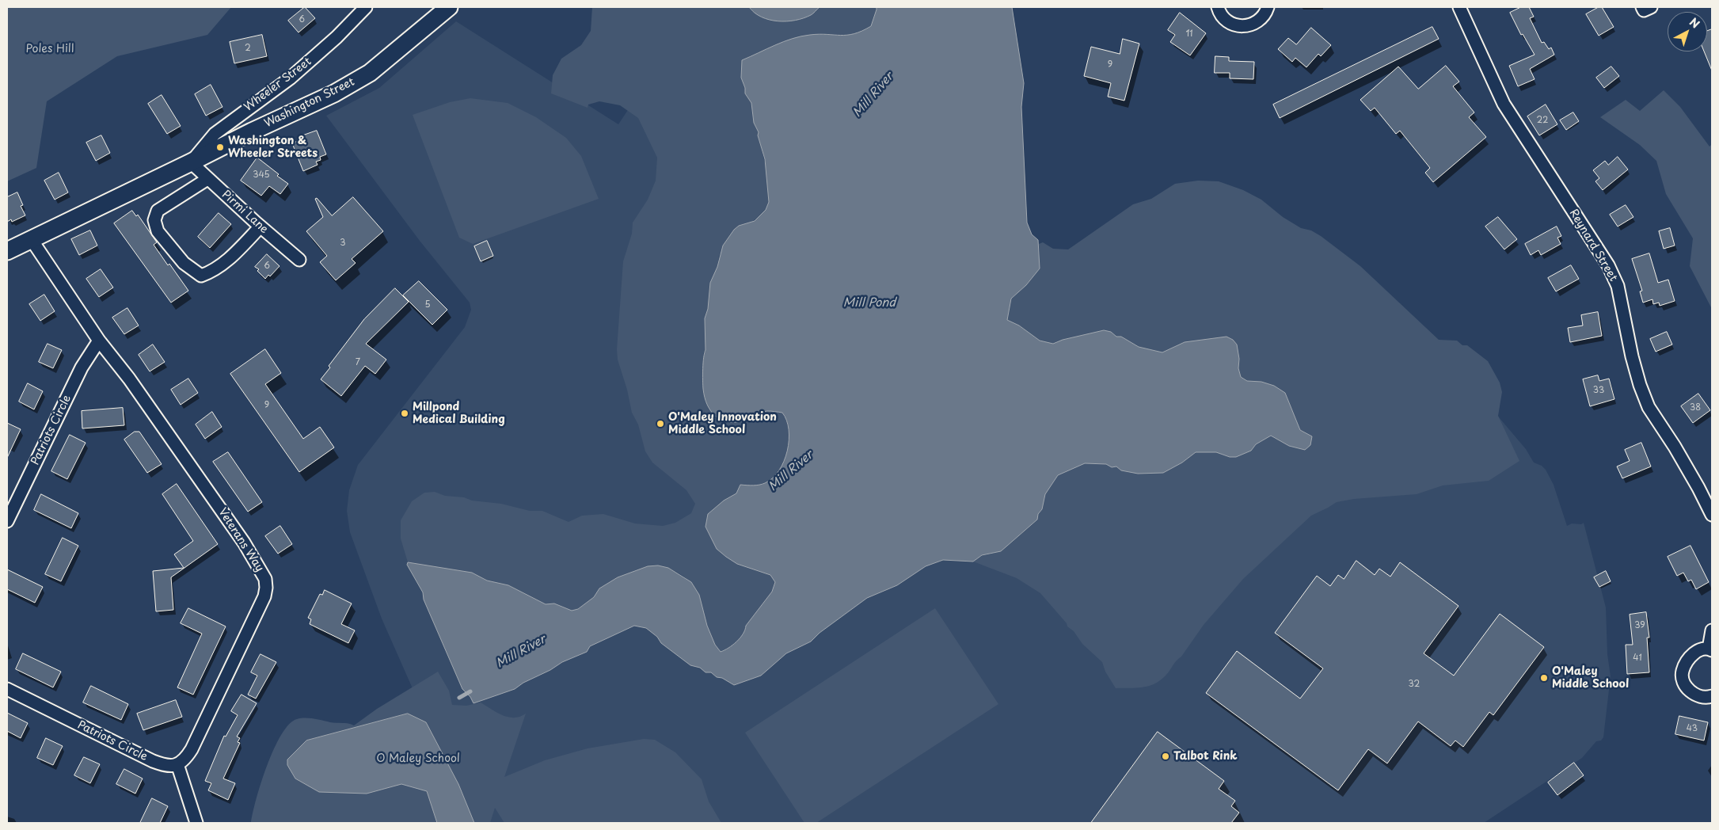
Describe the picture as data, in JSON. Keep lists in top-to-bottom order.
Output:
{
  "streets": {
    "main road": ["Washington Street"],
    "street": [
      "Wheeler Street",
      "Pirmi Lane",
      "Reynard Street",
      "Patriots Circle",
      "Veterans Way"
    ]
  },
  "crossings": [
    ["Wheeler Street", "Washington Street"],
    ["Wheeler Street", "Pirmi Lane"],
    ["Washington Street", "Pirmi Lane"],
    ["Washington Street", "Veterans Way"],
    ["Patriots Circle", "Veterans Way"]
  ],
  "water": ["Mill River", "Mill Pond"],
  "parks": ["Poles Hill", "O Maley School"],
  "places": [
    "Washington & Wheeler Streets",
    "Millpond Medical Building",
    "O'Maley Innovation Middle School",
    "O'Maley Middle School",
    "Talbot Rink"
  ],
  "house_numbers": [
    "6",
    "11",
    "2",
    "9",
    "22",
    "345",
    "3",
    "6",
    "5",
    "7",
    "33",
    "9",
    "38",
    "39",
    "41",
    "32",
    "43"
  ],
  "north": "top right"
}
